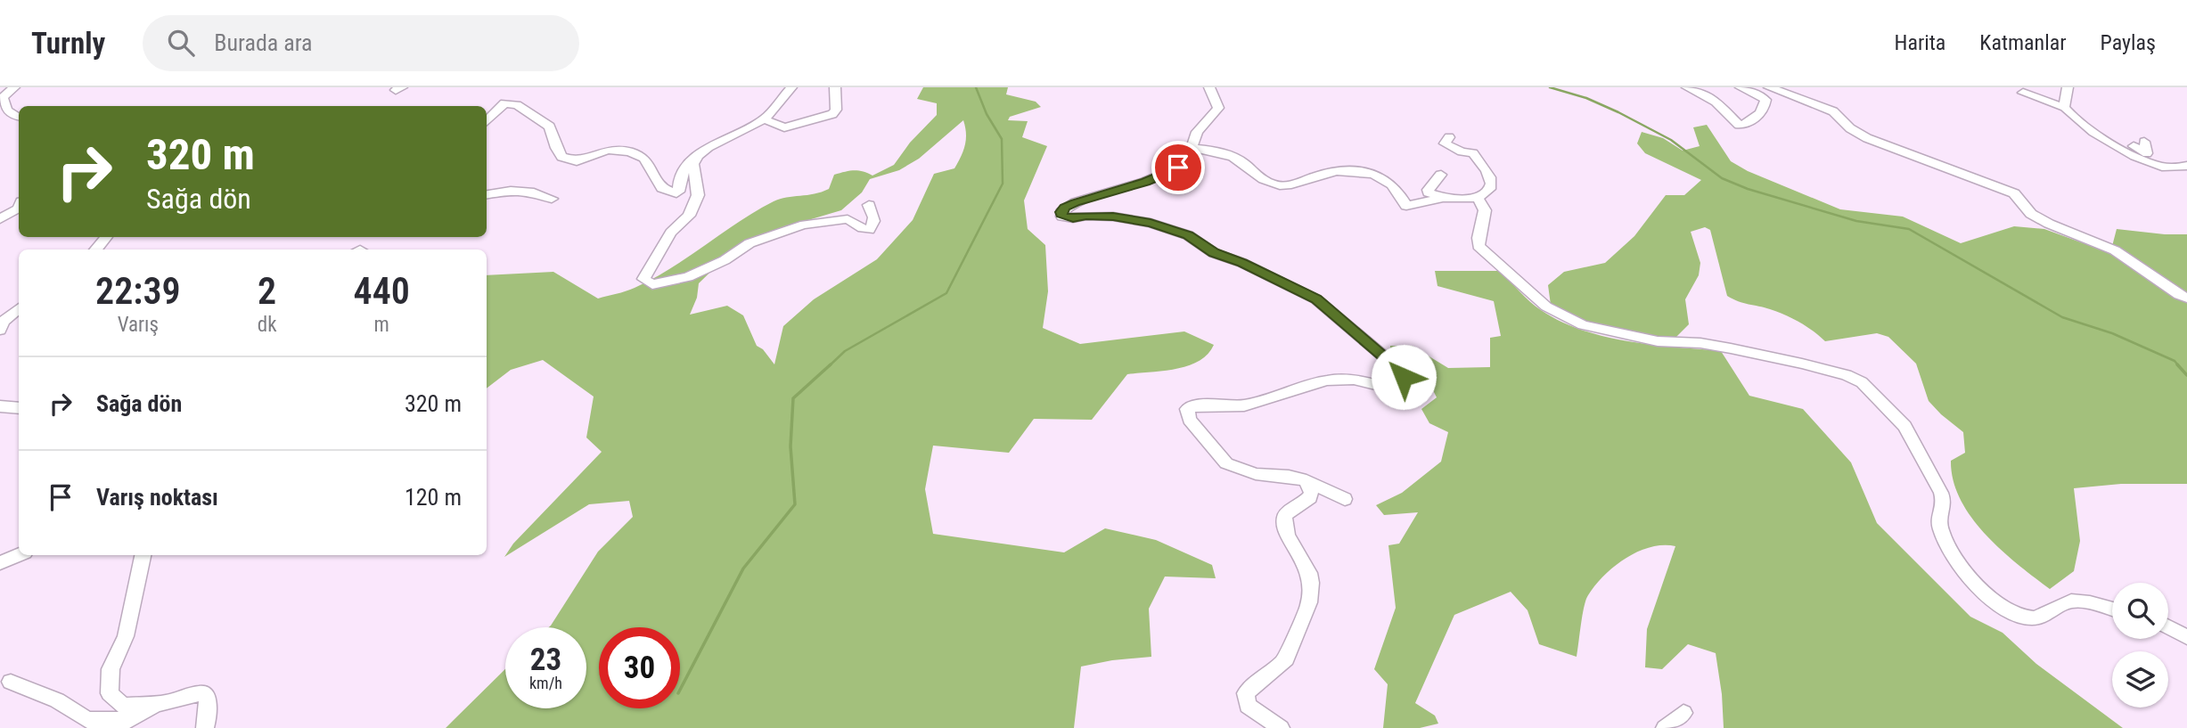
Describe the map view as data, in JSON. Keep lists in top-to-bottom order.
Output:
{
  "page": {
    "header": "Turnly",
    "search": "Burada ara",
    "nav": ["Harita", "Katmanlar", "Paylaş"],
    "turn": ["320 m", "Sağa dön"],
    "eta": [
      "22:39",
      "Varış",
      "2",
      "dk",
      "440",
      "m"
    ],
    "list": [
      {
        "name": "Sağa dön",
        "value": "320 m"
      },
      {
        "name": "Varış noktası",
        "value": "120 m"
      }
    ],
    "speed": "23 km/h",
    "limit": "30"
  }
}
